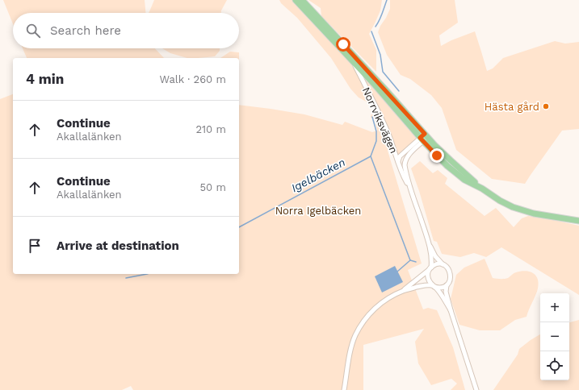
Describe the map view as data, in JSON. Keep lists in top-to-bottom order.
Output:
{
  "streets": {
    "street": ["Norrviksvägen"]
  },
  "water": ["Igelbäcken"],
  "parks": ["Norra Igelbäcken"],
  "places": ["Hästa gård"],
  "page": {
    "search": "Search here",
    "heading": ["4 min", "Walk · 260 m"],
    "list": [
      ["Continue", "Akallalänken", "210 m"],
      ["Continue", "Akallalänken", "50 m"],
      "Arrive at destination"
    ],
    "map_buttons": ["+", "−"]
  }
}
